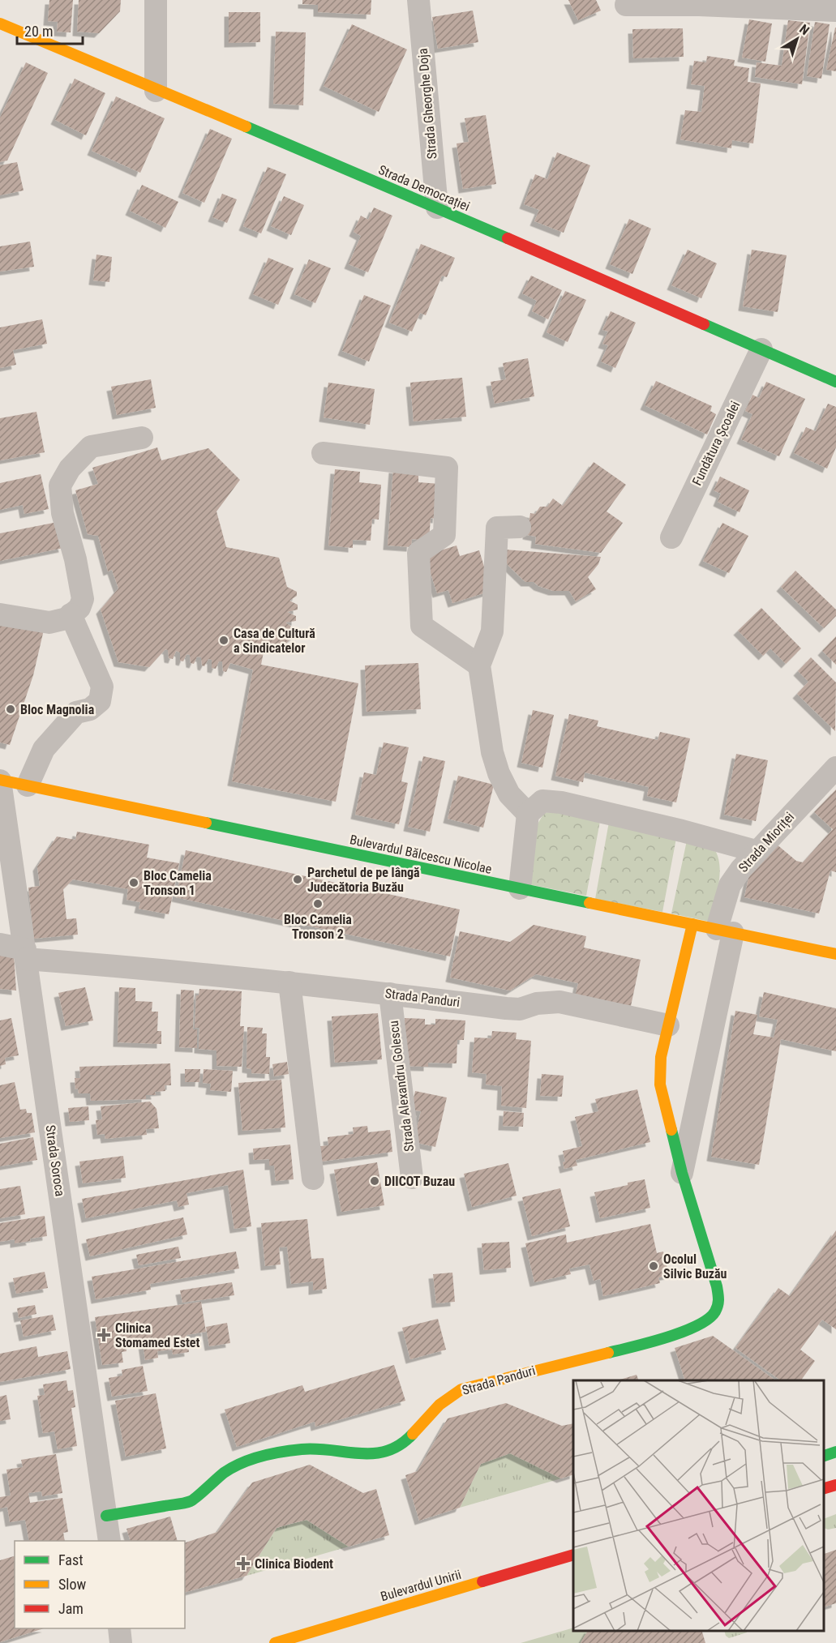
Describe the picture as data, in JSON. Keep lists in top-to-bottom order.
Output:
{
  "streets": {
    "street": [
      "Strada Gheorghe Doja",
      "Strada Democrației",
      "Fundătura Școalei",
      "Strada Mioriței",
      "Bulevardul Bălcescu Nicolae",
      "Strada Panduri",
      "Strada Alexandru Golescu",
      "Strada Soroca",
      "Bulevardul Unirii"
    ]
  },
  "crossings": [
    ["Strada Gheorghe Doja", "Strada Democrației"],
    ["Strada Democrației", "Fundătura Școalei"],
    ["Strada Mioriței", "Bulevardul Bălcescu Nicolae"],
    ["Strada Mioriței", "Strada Panduri"],
    ["Bulevardul Bălcescu Nicolae", "Strada Panduri"],
    ["Bulevardul Bălcescu Nicolae", "Strada Soroca"],
    ["Strada Panduri", "Strada Alexandru Golescu"],
    ["Strada Panduri", "Strada Soroca"]
  ],
  "places": {
    "other": [
      "Casa de Cultură a Sindicatelor",
      "Bloc Magnolia",
      "Parchetul de pe lângă Judecătoria Buzău",
      "Bloc Camelia Tronson 1",
      "Bloc Camelia Tronson 2",
      "DIICOT Buzau",
      "Ocolul Silvic Buzău"
    ],
    "health": ["Clinica Stomamed Estet", "Clinica Biodent"]
  },
  "legend": ["Fast", "Slow", "Jam"],
  "scale_bar": "20 m",
  "north": "top right"
}
